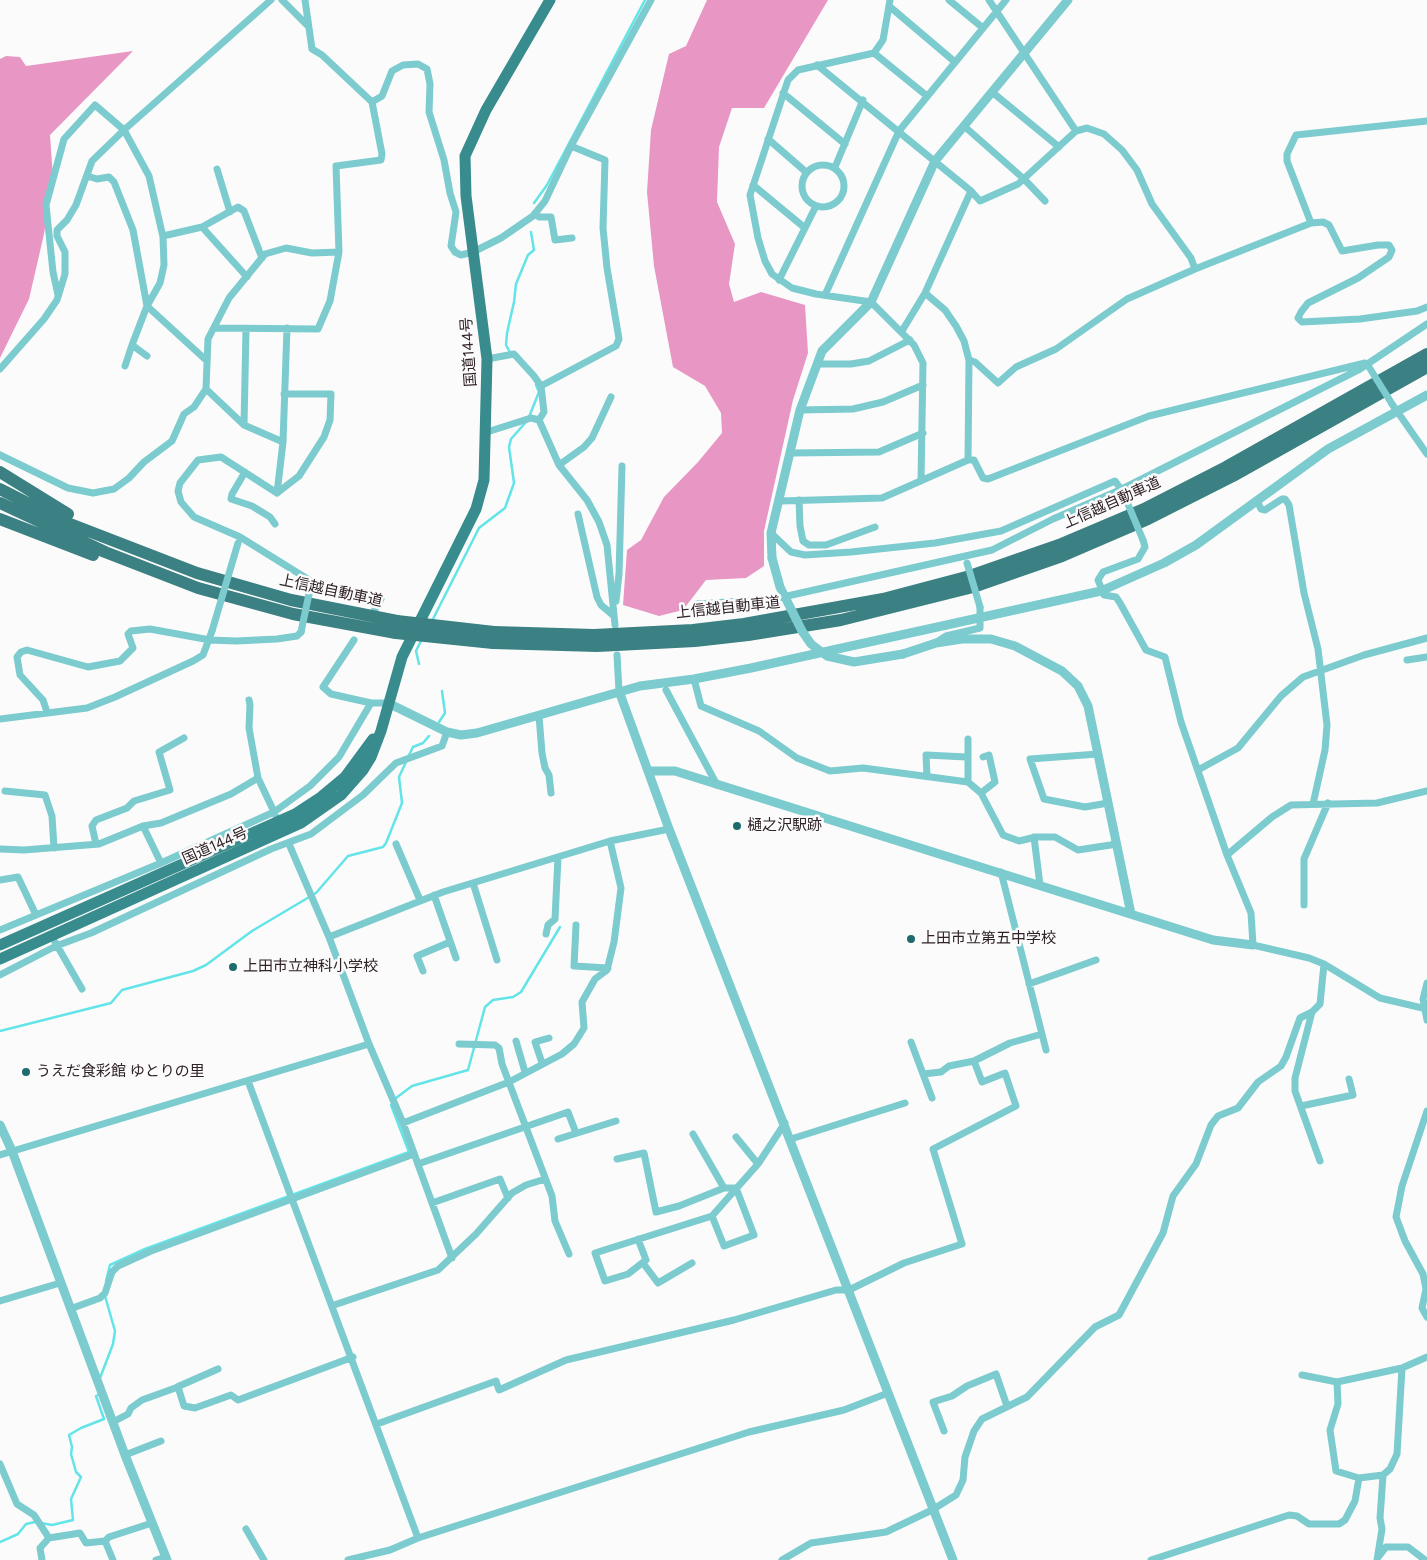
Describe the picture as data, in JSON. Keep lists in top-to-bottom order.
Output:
{
  "streets": {
    "highway": ["国道144号", "上信越自動車道"]
  },
  "places": [
    "樋之沢駅跡",
    "上田市立第五中学校",
    "上田市立神科小学校",
    "うえだ食彩館 ゆとりの里"
  ]
}
